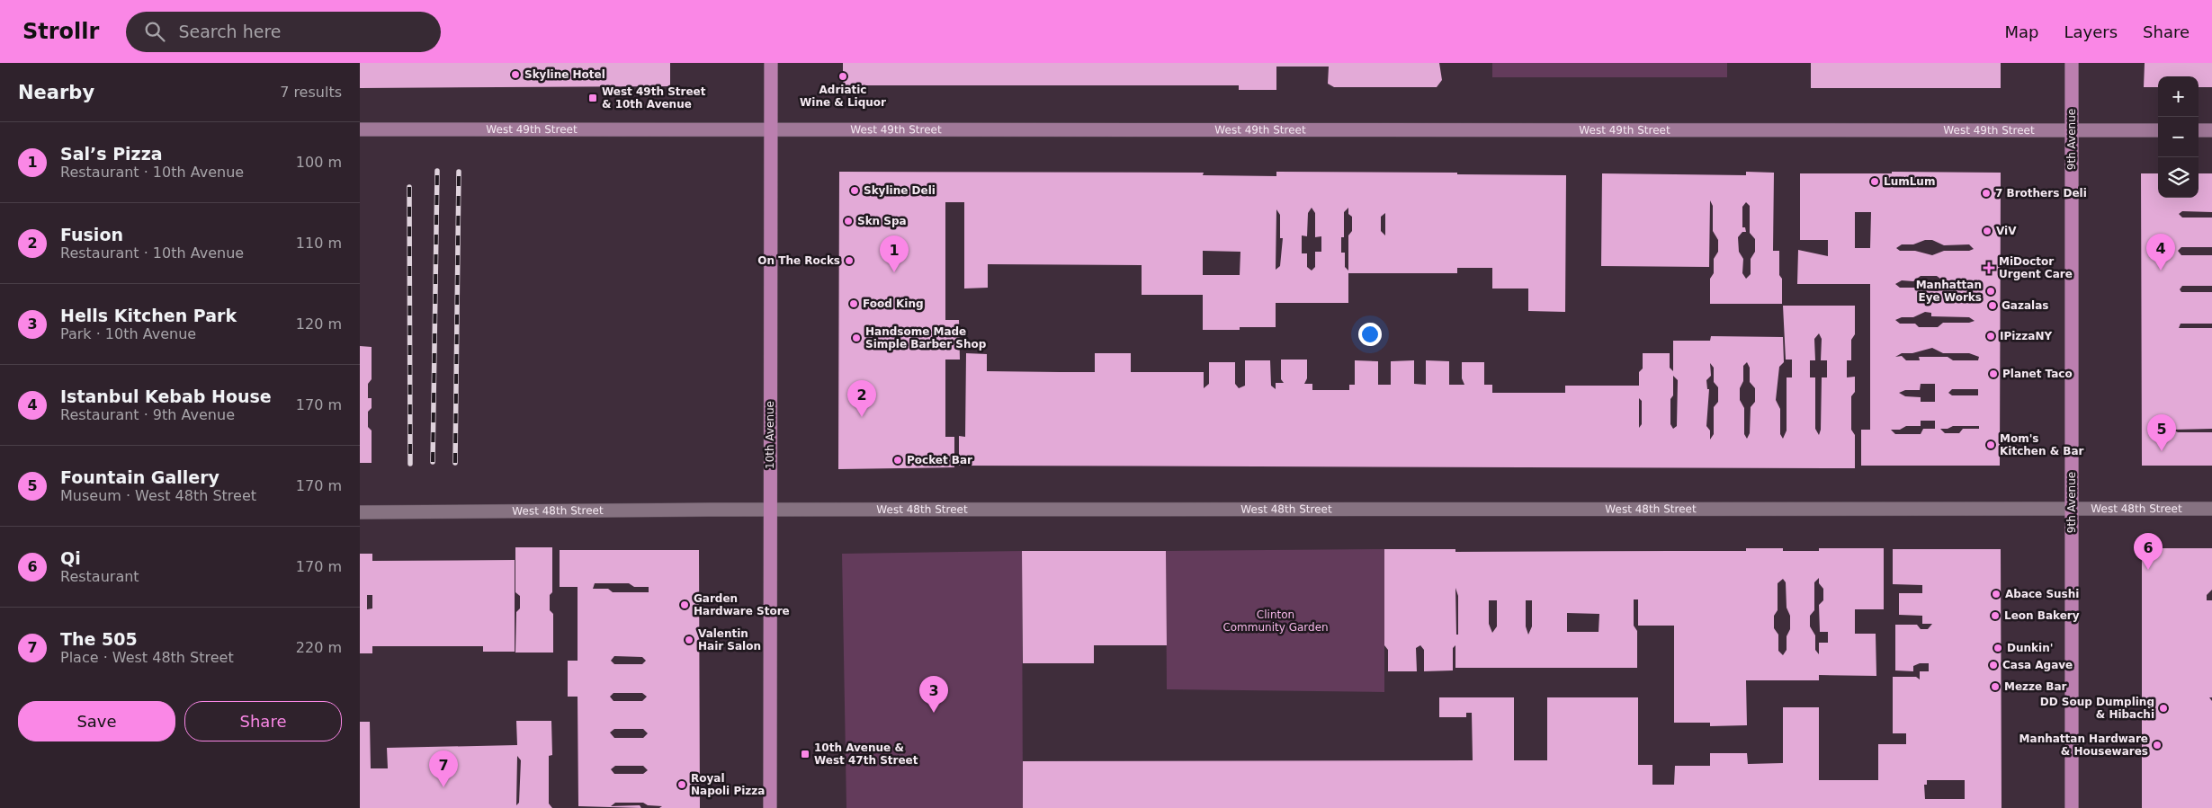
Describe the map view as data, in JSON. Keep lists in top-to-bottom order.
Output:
{
  "streets": {
    "main road": ["West 49th Street", "9th Avenue", "10th Avenue"],
    "street": ["West 48th Street"]
  },
  "crossings": [
    ["West 49th Street", "9th Avenue"],
    ["West 49th Street", "10th Avenue"],
    ["9th Avenue", "West 48th Street"],
    ["10th Avenue", "West 48th Street"]
  ],
  "parks": ["Clinton Community Garden"],
  "places": {
    "other": [
      "Skyline Hotel",
      "Adriatic Wine & Liquor",
      "LumLum",
      "Skyline Deli",
      "7 Brothers Deli",
      "Skn Spa",
      "ViV",
      "On The Rocks",
      "Manhattan Eye Works",
      "Food King",
      "Gazalas",
      "IPizzaNY",
      "Handsome Made Simple Barber Shop",
      "Planet Taco",
      "Mom's Kitchen & Bar",
      "Pocket Bar",
      "Abace Sushi",
      "Garden Hardware Store",
      "Leon Bakery",
      "Valentin Hair Salon",
      "Dunkin'",
      "Casa Agave",
      "Mezze Bar",
      "DD Soup Dumpling & Hibachi",
      "Manhattan Hardware & Housewares",
      "Royal Napoli Pizza"
    ],
    "transit": ["West 49th Street & 10th Avenue", "10th Avenue & West 47th Street"],
    "health": ["MiDoctor Urgent Care"]
  },
  "page": {
    "header": "Strollr",
    "search": "Search here",
    "nav": ["Map", "Layers", "Share"],
    "heading": ["Nearby", "7 results"],
    "map_buttons": ["+", "−"],
    "list": [
      {
        "mark": "1",
        "name": "Sal’s Pizza",
        "note": "Restaurant · 10th Avenue",
        "value": "100 m"
      },
      {
        "mark": "2",
        "name": "Fusion",
        "note": "Restaurant · 10th Avenue",
        "value": "110 m"
      },
      {
        "mark": "3",
        "name": "Hells Kitchen Park",
        "note": "Park · 10th Avenue",
        "value": "120 m"
      },
      {
        "mark": "4",
        "name": "Istanbul Kebab House",
        "note": "Restaurant · 9th Avenue",
        "value": "170 m"
      },
      {
        "mark": "5",
        "name": "Fountain Gallery",
        "note": "Museum · West 48th Street",
        "value": "170 m"
      },
      {
        "mark": "6",
        "name": "Qi",
        "note": "Restaurant",
        "value": "170 m"
      },
      {
        "mark": "7",
        "name": "The 505",
        "note": "Place · West 48th Street",
        "value": "220 m"
      }
    ],
    "pins": [
      "4",
      "1",
      "2",
      "5",
      "6",
      "3",
      "7"
    ],
    "buttons": ["Save", "Share"]
  }
}
